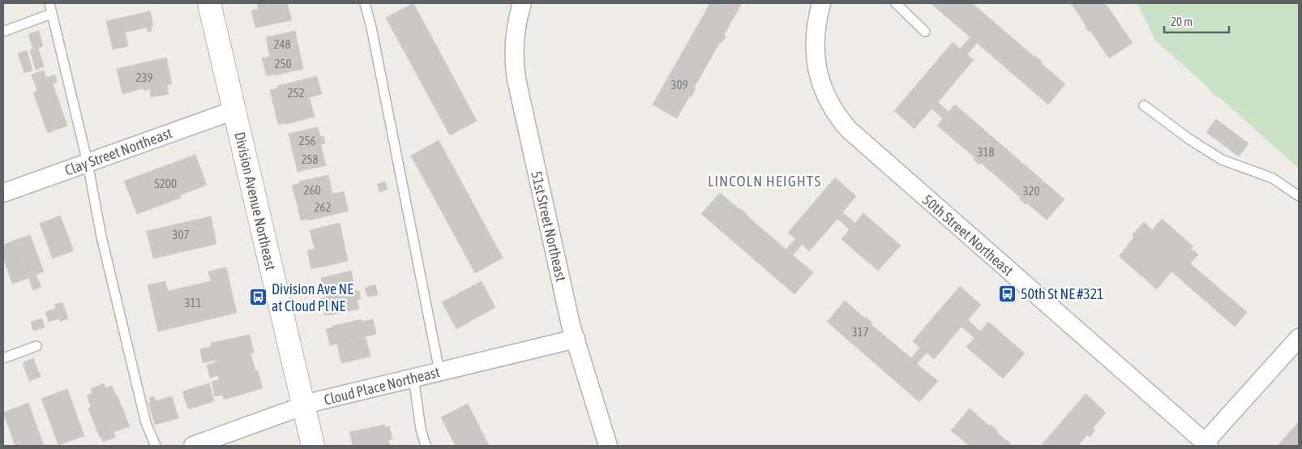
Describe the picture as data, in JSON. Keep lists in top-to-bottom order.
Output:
{
  "streets": {
    "street": [
      "Clay Street Northeast",
      "Division Avenue Northeast",
      "51st Street Northeast",
      "50th Street Northeast",
      "Cloud Place Northeast"
    ]
  },
  "crossings": [
    ["Clay Street Northeast", "Division Avenue Northeast"],
    ["Division Avenue Northeast", "Cloud Place Northeast"],
    ["51st Street Northeast", "Cloud Place Northeast"]
  ],
  "districts": ["LINCOLN HEIGHTS"],
  "places": {
    "bus stop": ["50th St NE #321", "Division Ave NE at Cloud Pl NE"]
  },
  "house_numbers": [
    "248",
    "250",
    "239",
    "309",
    "252",
    "256",
    "318",
    "258",
    "5200",
    "260",
    "320",
    "262",
    "307",
    "311",
    "317"
  ],
  "scale_bar": "20 m"
}
